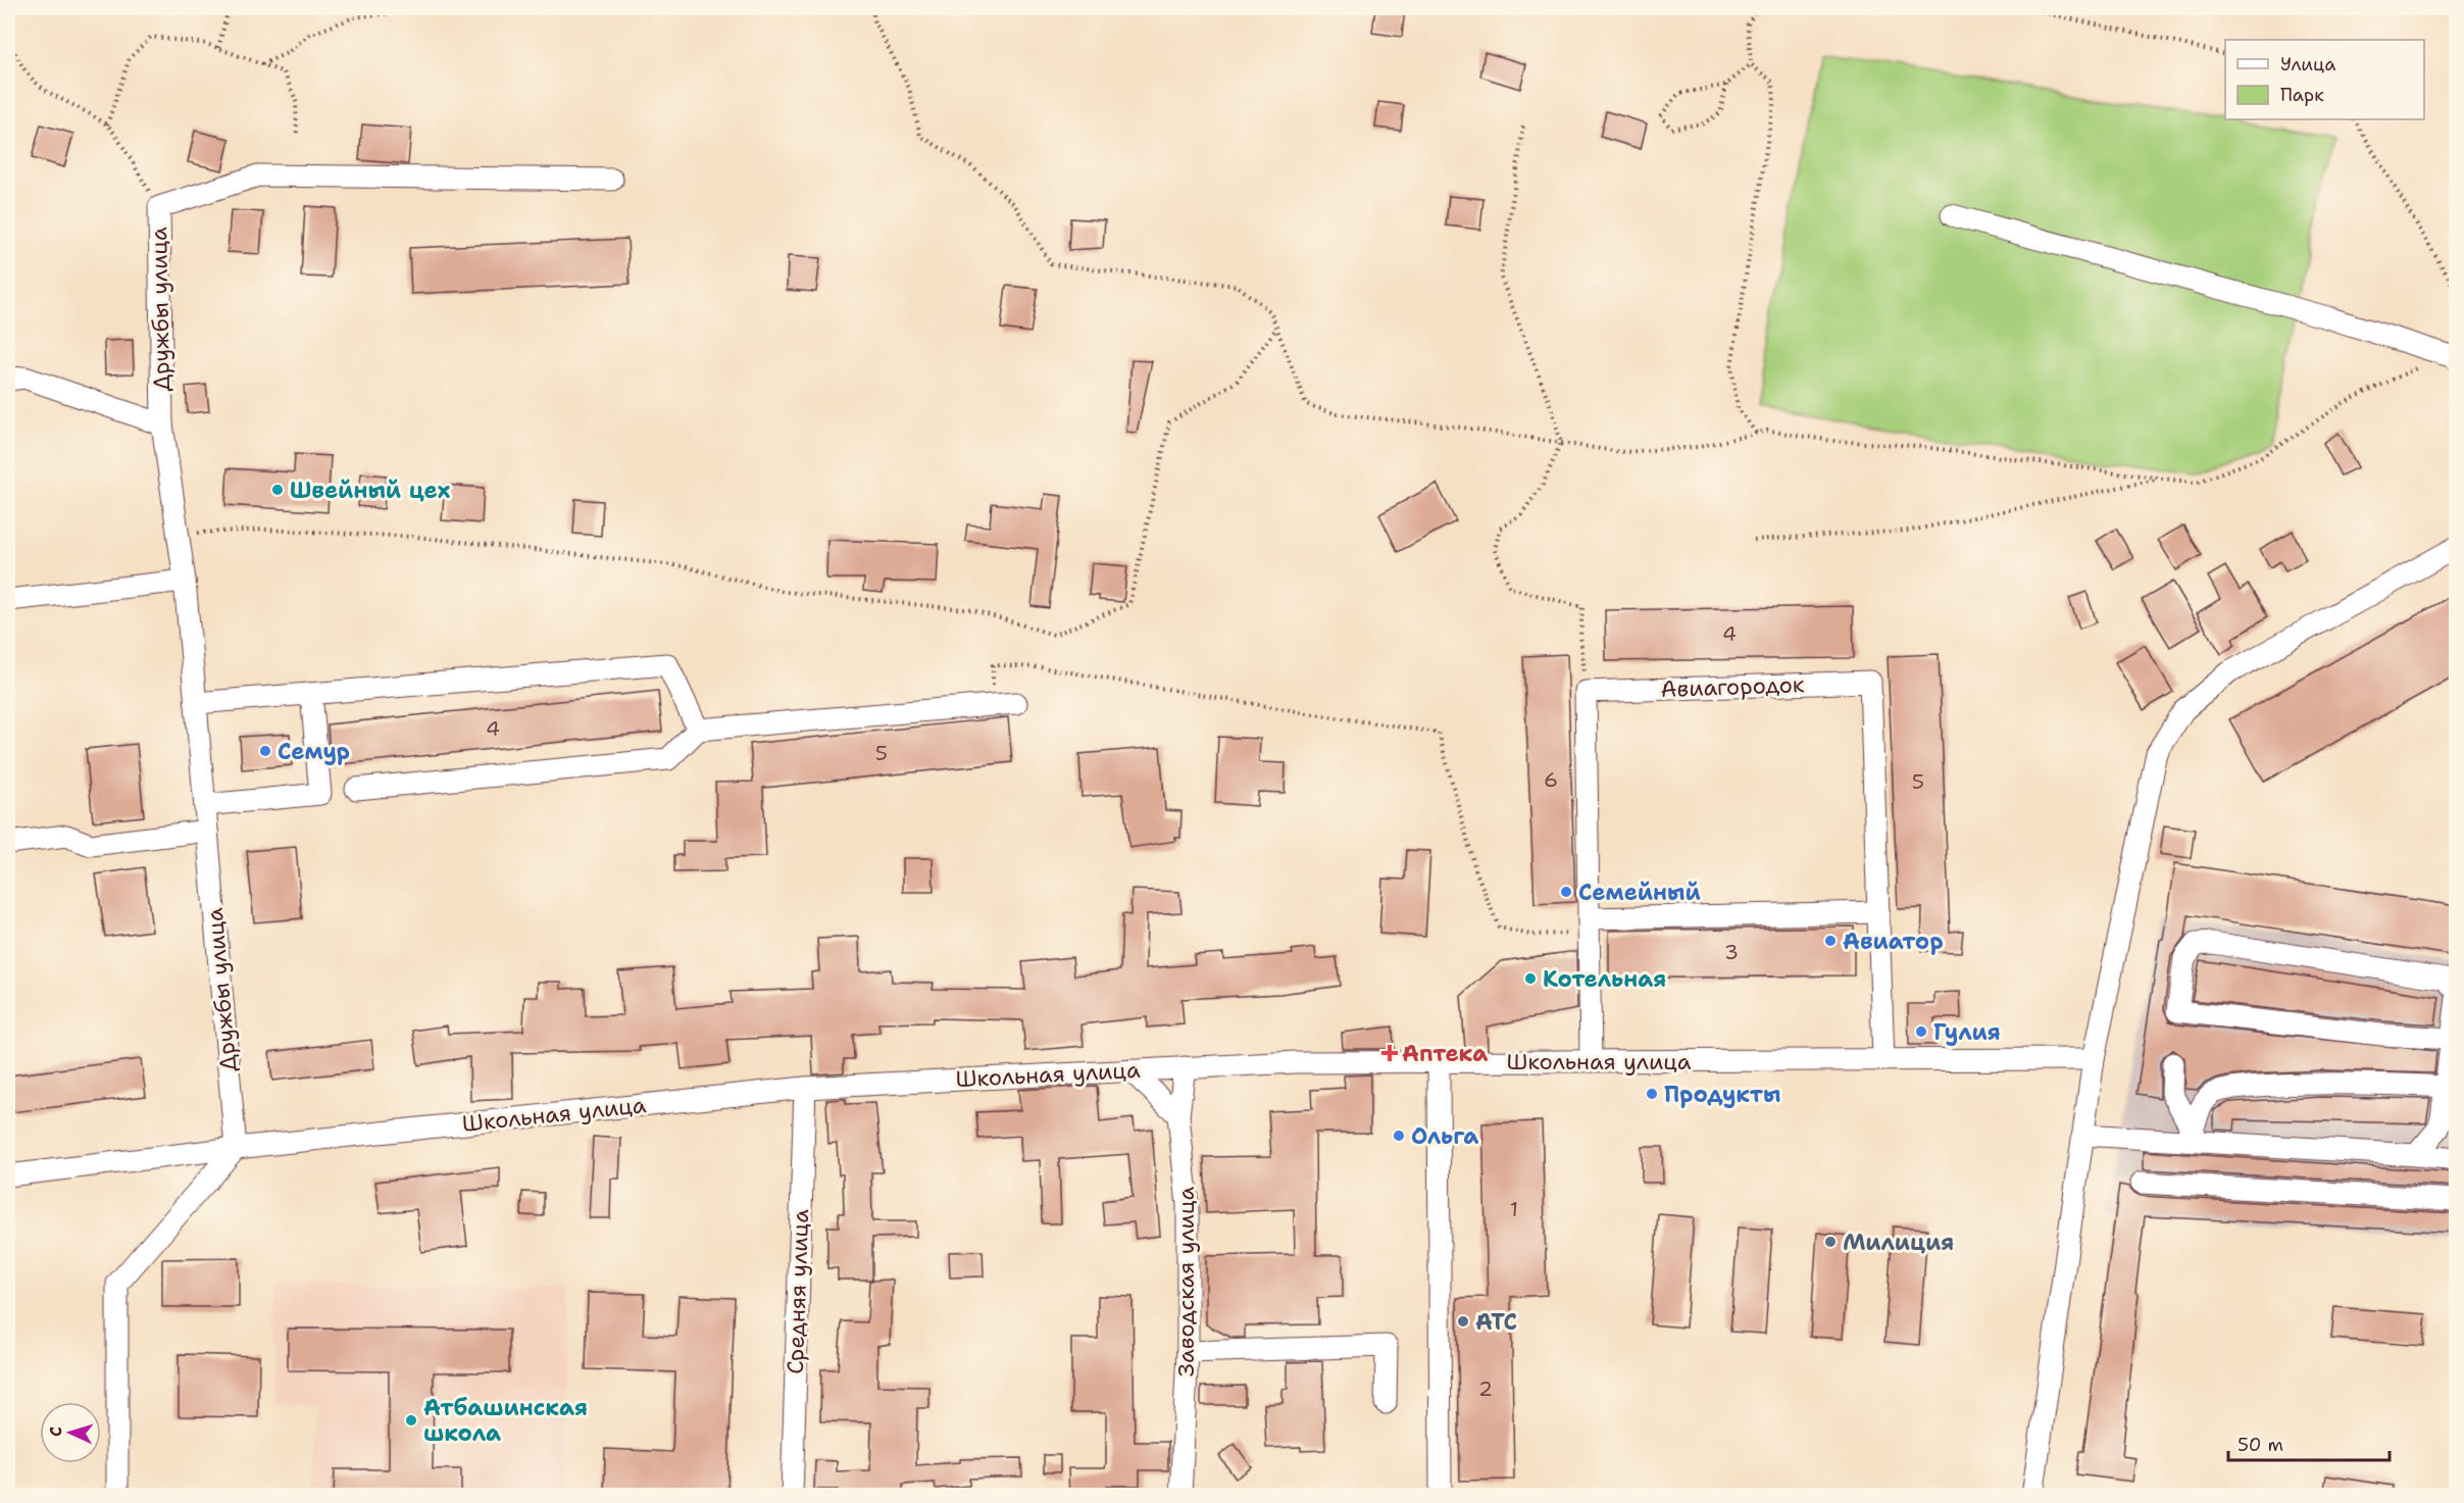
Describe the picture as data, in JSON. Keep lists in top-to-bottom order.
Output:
{
  "streets": {
    "street": [
      "Дружбы улица",
      "Авиагородок",
      "Школьная улица",
      "Заводская улица",
      "Средняя улица"
    ]
  },
  "crossings": [
    ["Дружбы улица", "Школьная улица"],
    ["Авиагородок", "Школьная улица"],
    ["Школьная улица", "Заводская улица"],
    ["Школьная улица", "Средняя улица"]
  ],
  "places": {
    "other": [
      "Швейный цех",
      "Семур",
      "Семейный",
      "Авиатор",
      "Котельная",
      "Гулия",
      "Продукты",
      "Ольга",
      "Милиция",
      "АТС",
      "Атбашинская школа"
    ],
    "health": ["Аптека"]
  },
  "house_numbers": [
    "4",
    "4",
    "5",
    "6",
    "5",
    "3",
    "1",
    "2"
  ],
  "legend": ["Улица", "Парк"],
  "scale_bar": "50 m",
  "north": "left"
}
